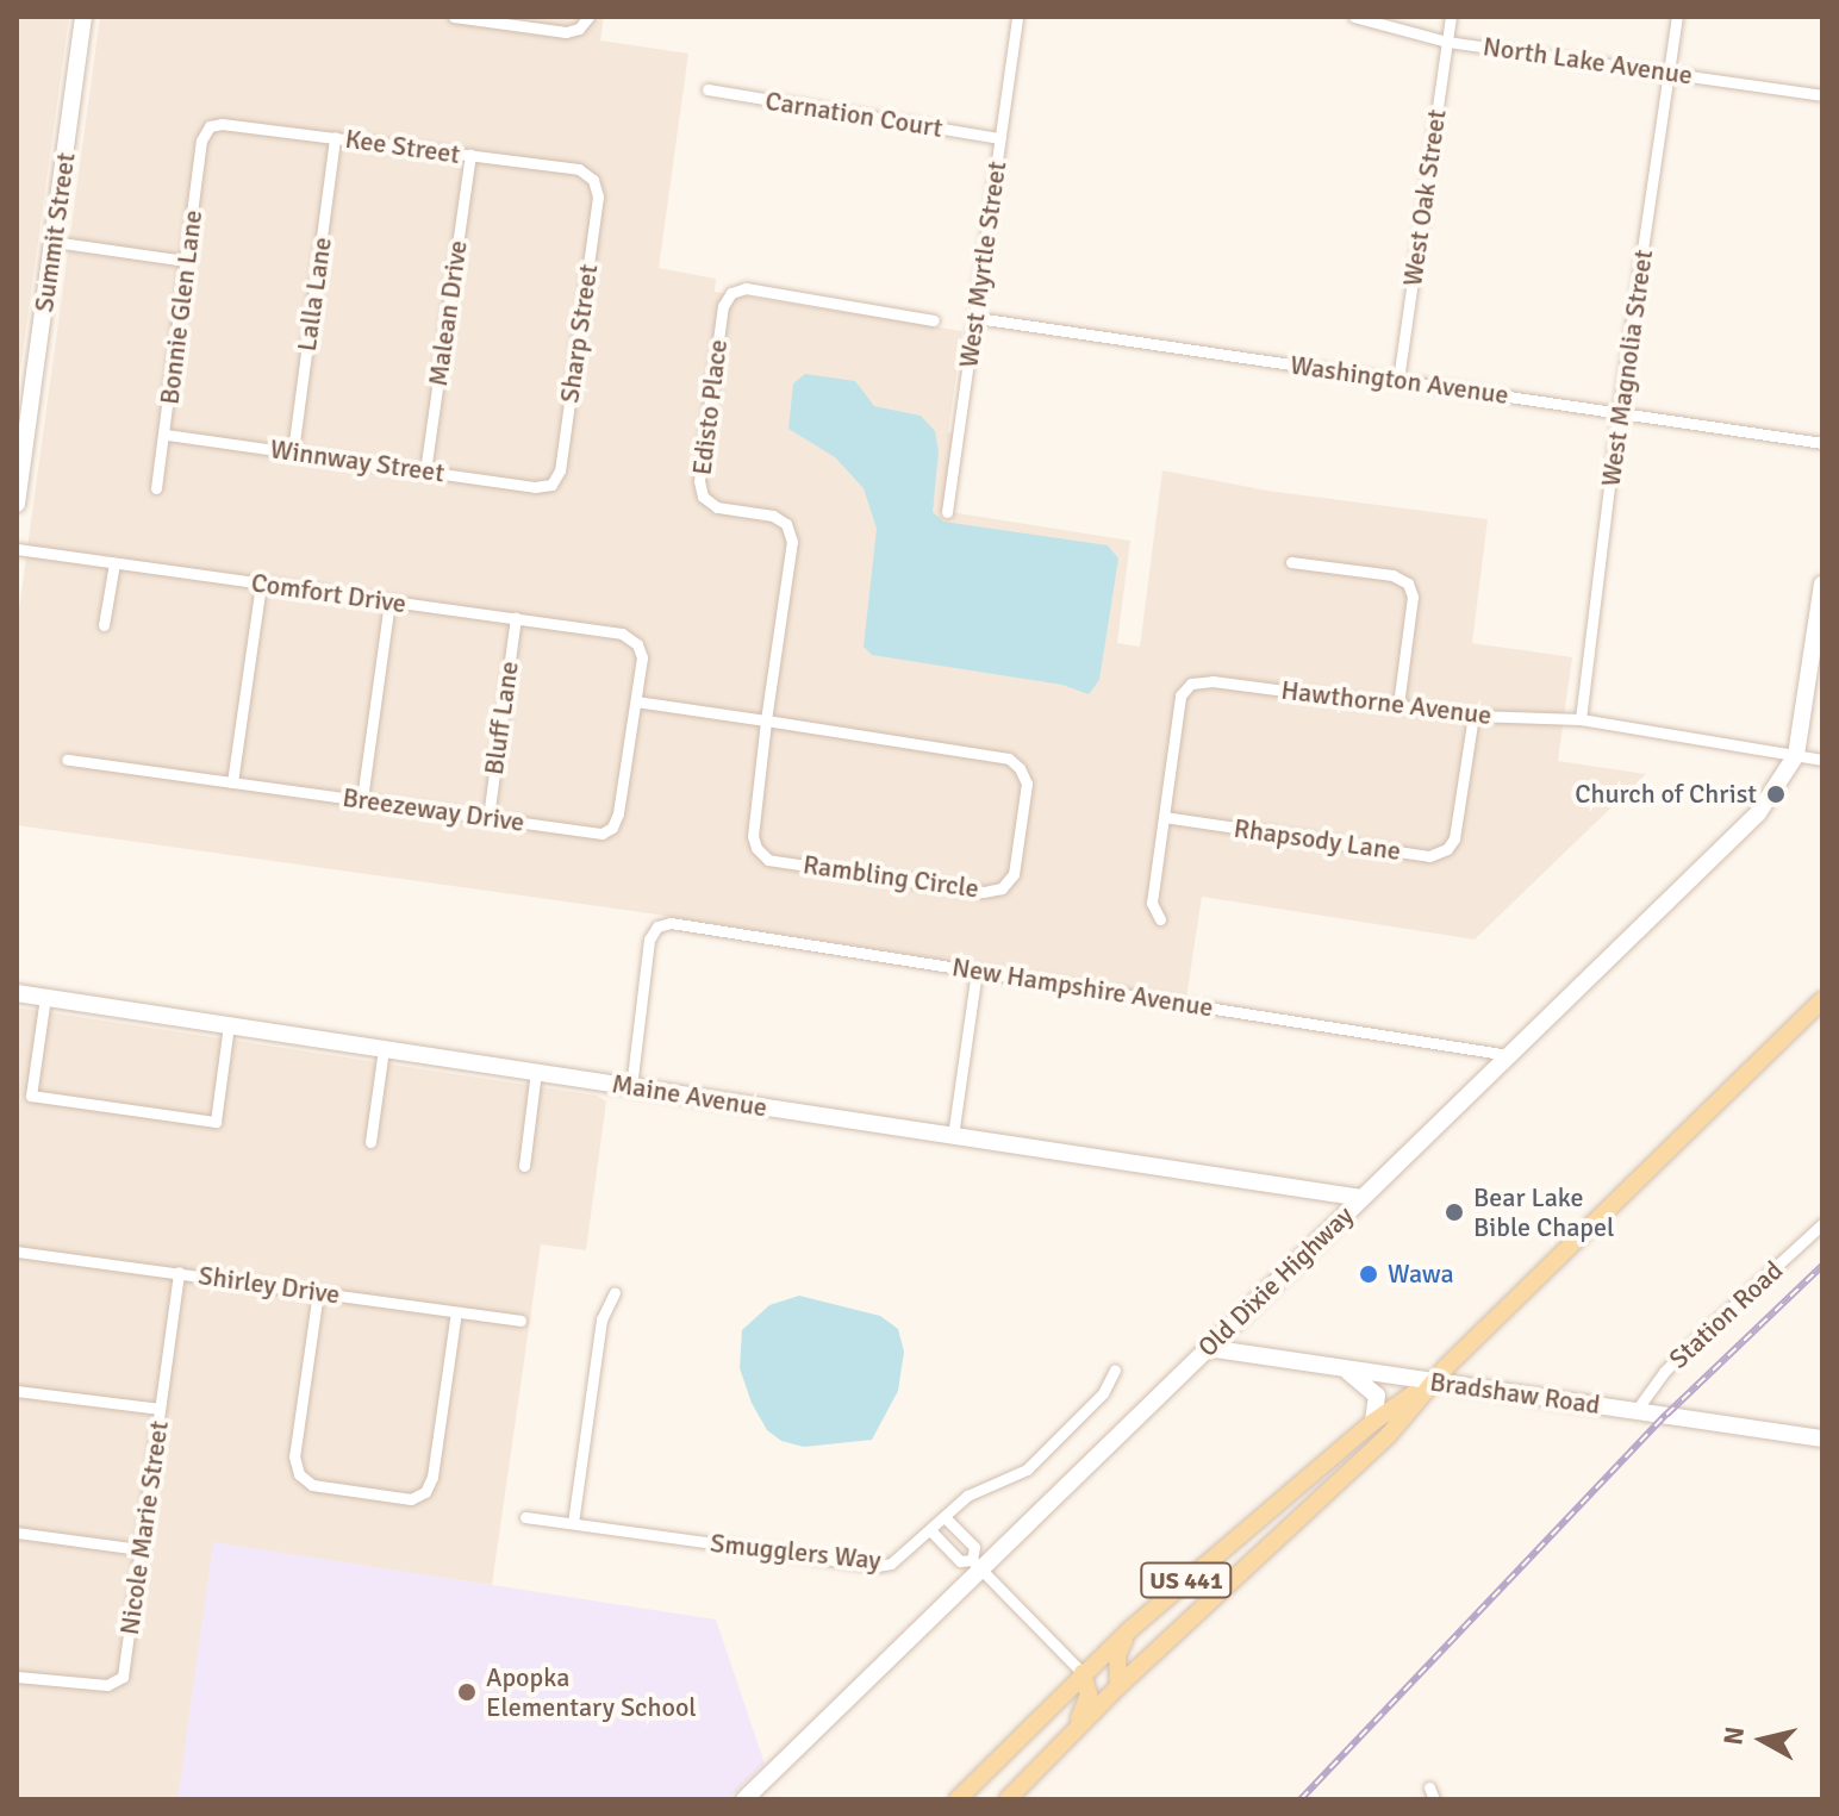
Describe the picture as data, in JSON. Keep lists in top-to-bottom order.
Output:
{
  "streets": {
    "main road": ["US 441"],
    "street": [
      "North Lake Avenue",
      "Carnation Court",
      "Kee Street",
      "West Oak Street",
      "Summit Street",
      "West Myrtle Street",
      "Lalla Lane",
      "Bonnie Glen Lane",
      "Malean Drive",
      "Sharp Street",
      "West Magnolia Street",
      "Washington Avenue",
      "Edisto Place",
      "Winnway Street",
      "Comfort Drive",
      "Hawthorne Avenue",
      "Bluff Lane",
      "Breezeway Drive",
      "Rhapsody Lane",
      "Rambling Circle",
      "New Hampshire Avenue",
      "Maine Avenue",
      "Old Dixie Highway",
      "Shirley Drive",
      "Station Road",
      "Bradshaw Road",
      "Nicole Marie Street",
      "Smugglers Way"
    ]
  },
  "crossings": [
    ["North Lake Avenue", "West Oak Street"],
    ["North Lake Avenue", "West Magnolia Street"],
    ["Carnation Court", "West Myrtle Street"],
    ["Kee Street", "Lalla Lane"],
    ["Kee Street", "Bonnie Glen Lane"],
    ["Kee Street", "Malean Drive"],
    ["Kee Street", "Sharp Street"],
    ["West Oak Street", "Washington Avenue"],
    ["West Myrtle Street", "Washington Avenue"],
    ["Lalla Lane", "Winnway Street"],
    ["Bonnie Glen Lane", "Winnway Street"],
    ["Malean Drive", "Winnway Street"],
    ["Sharp Street", "Winnway Street"],
    ["West Magnolia Street", "Washington Avenue"],
    ["West Magnolia Street", "Hawthorne Avenue"],
    ["Edisto Place", "Rambling Circle"],
    ["Comfort Drive", "Bluff Lane"],
    ["Comfort Drive", "Breezeway Drive"],
    ["Hawthorne Avenue", "Rhapsody Lane"],
    ["Hawthorne Avenue", "Old Dixie Highway"],
    ["Bluff Lane", "Breezeway Drive"],
    ["Breezeway Drive", "Rambling Circle"],
    ["New Hampshire Avenue", "Maine Avenue"],
    ["New Hampshire Avenue", "Old Dixie Highway"],
    ["Maine Avenue", "Old Dixie Highway"],
    ["Old Dixie Highway", "Bradshaw Road"],
    ["Shirley Drive", "Nicole Marie Street"],
    ["Station Road", "Bradshaw Road"],
    ["Bradshaw Road", "US 441"]
  ],
  "places": [
    "Church of Christ",
    "Bear Lake Bible Chapel",
    "Wawa",
    "Apopka Elementary School"
  ],
  "north": "left"
}
